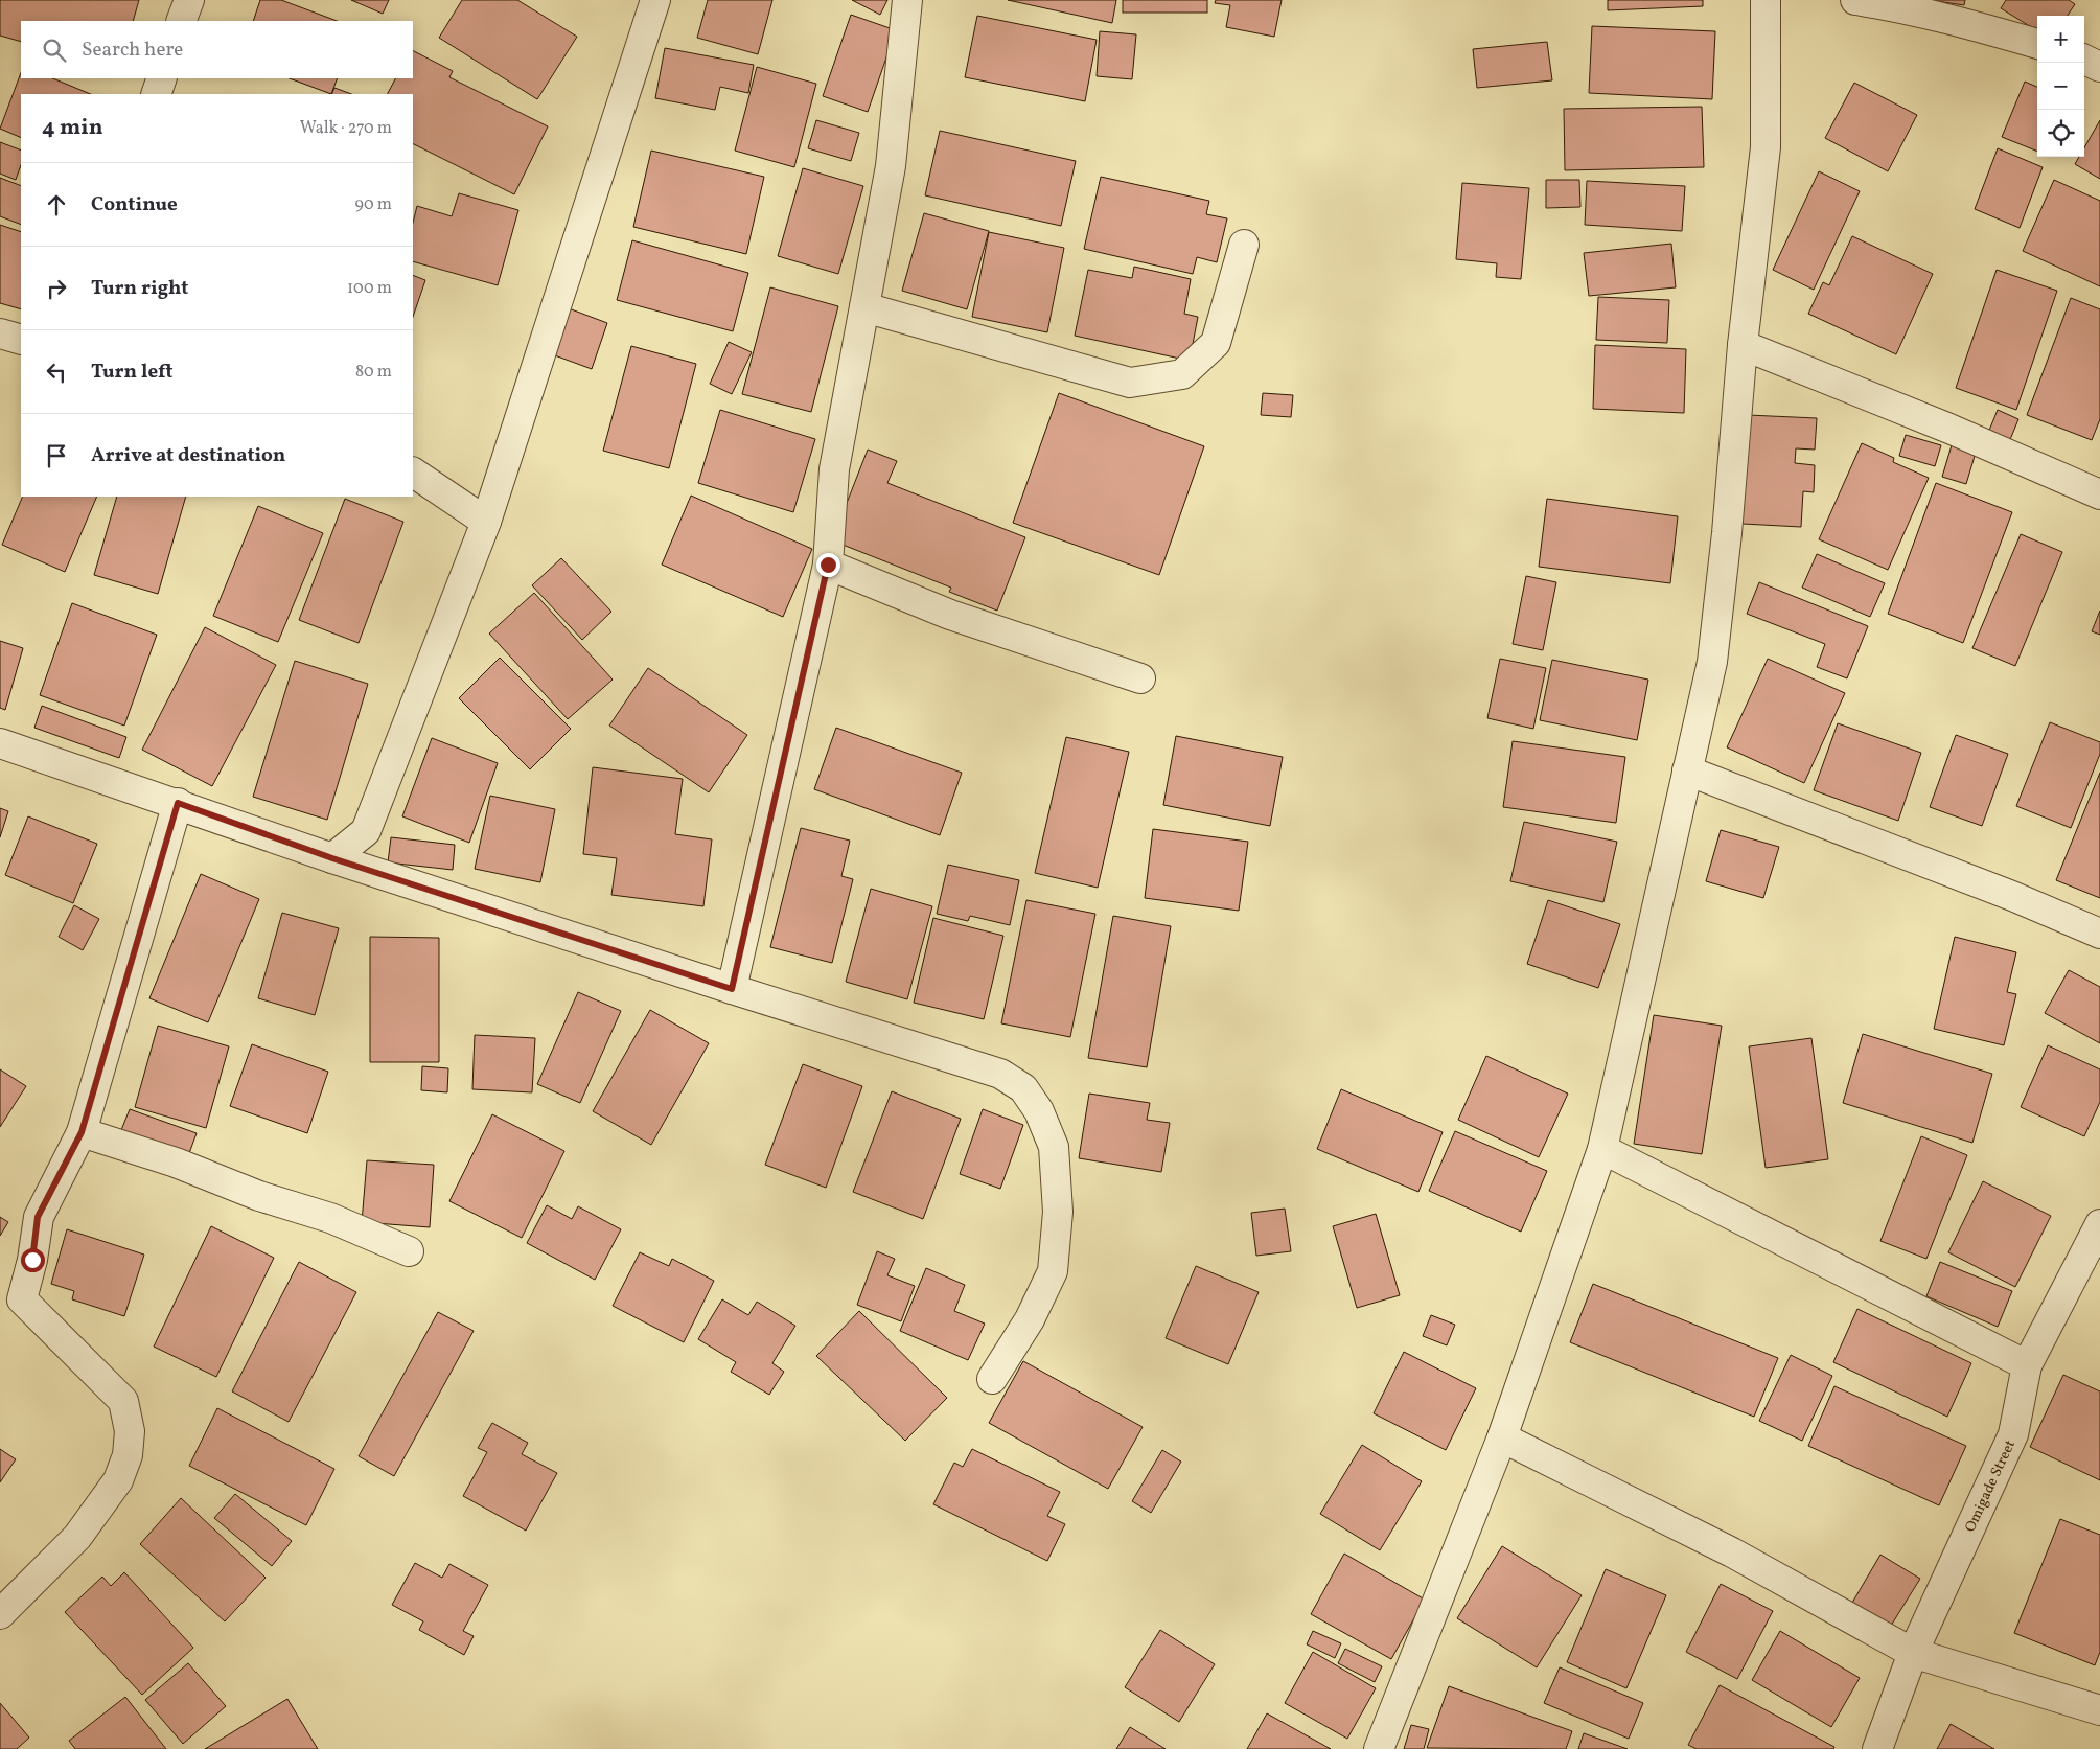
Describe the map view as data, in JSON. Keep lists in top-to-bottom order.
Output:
{
  "streets": {
    "street": ["Omigade Street"]
  },
  "page": {
    "map_buttons": ["+", "−"],
    "search": "Search here",
    "heading": ["4 min", "Walk · 270 m"],
    "list": [
      ["Continue", "90 m"],
      ["Turn right", "100 m"],
      ["Turn left", "80 m"],
      "Arrive at destination"
    ]
  }
}
